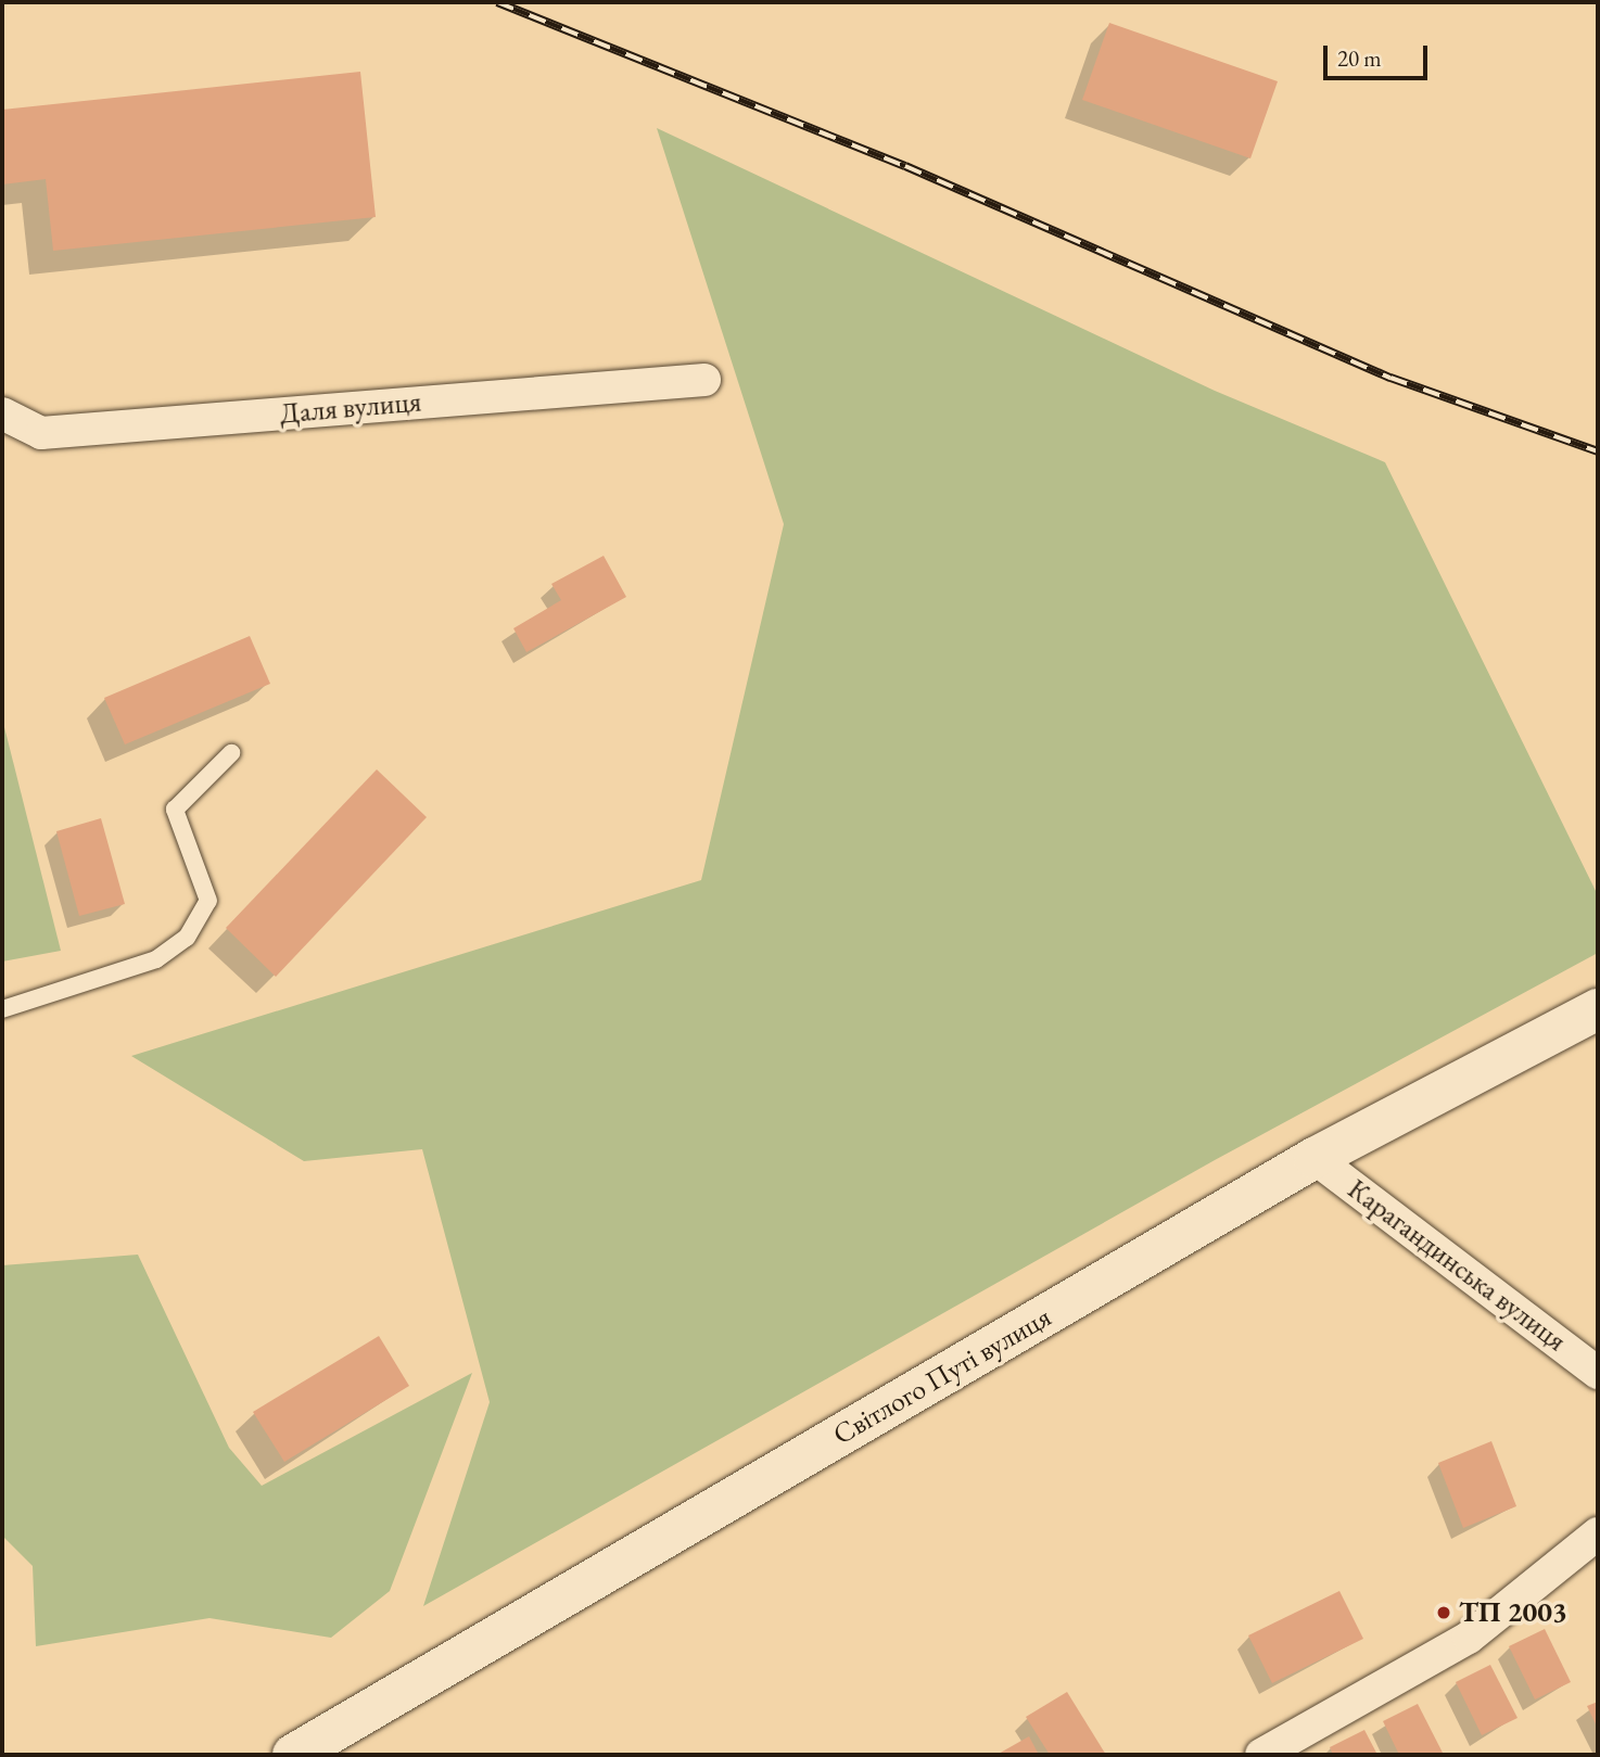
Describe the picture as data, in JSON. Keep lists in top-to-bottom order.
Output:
{
  "streets": {
    "main road": ["Світлого Путі вулиця"],
    "street": ["Даля вулиця", "Карагандинська вулиця"]
  },
  "crossings": [
    ["Карагандинська вулиця", "Світлого Путі вулиця"]
  ],
  "places": ["ТП 2003"],
  "scale_bar": "20 m"
}
